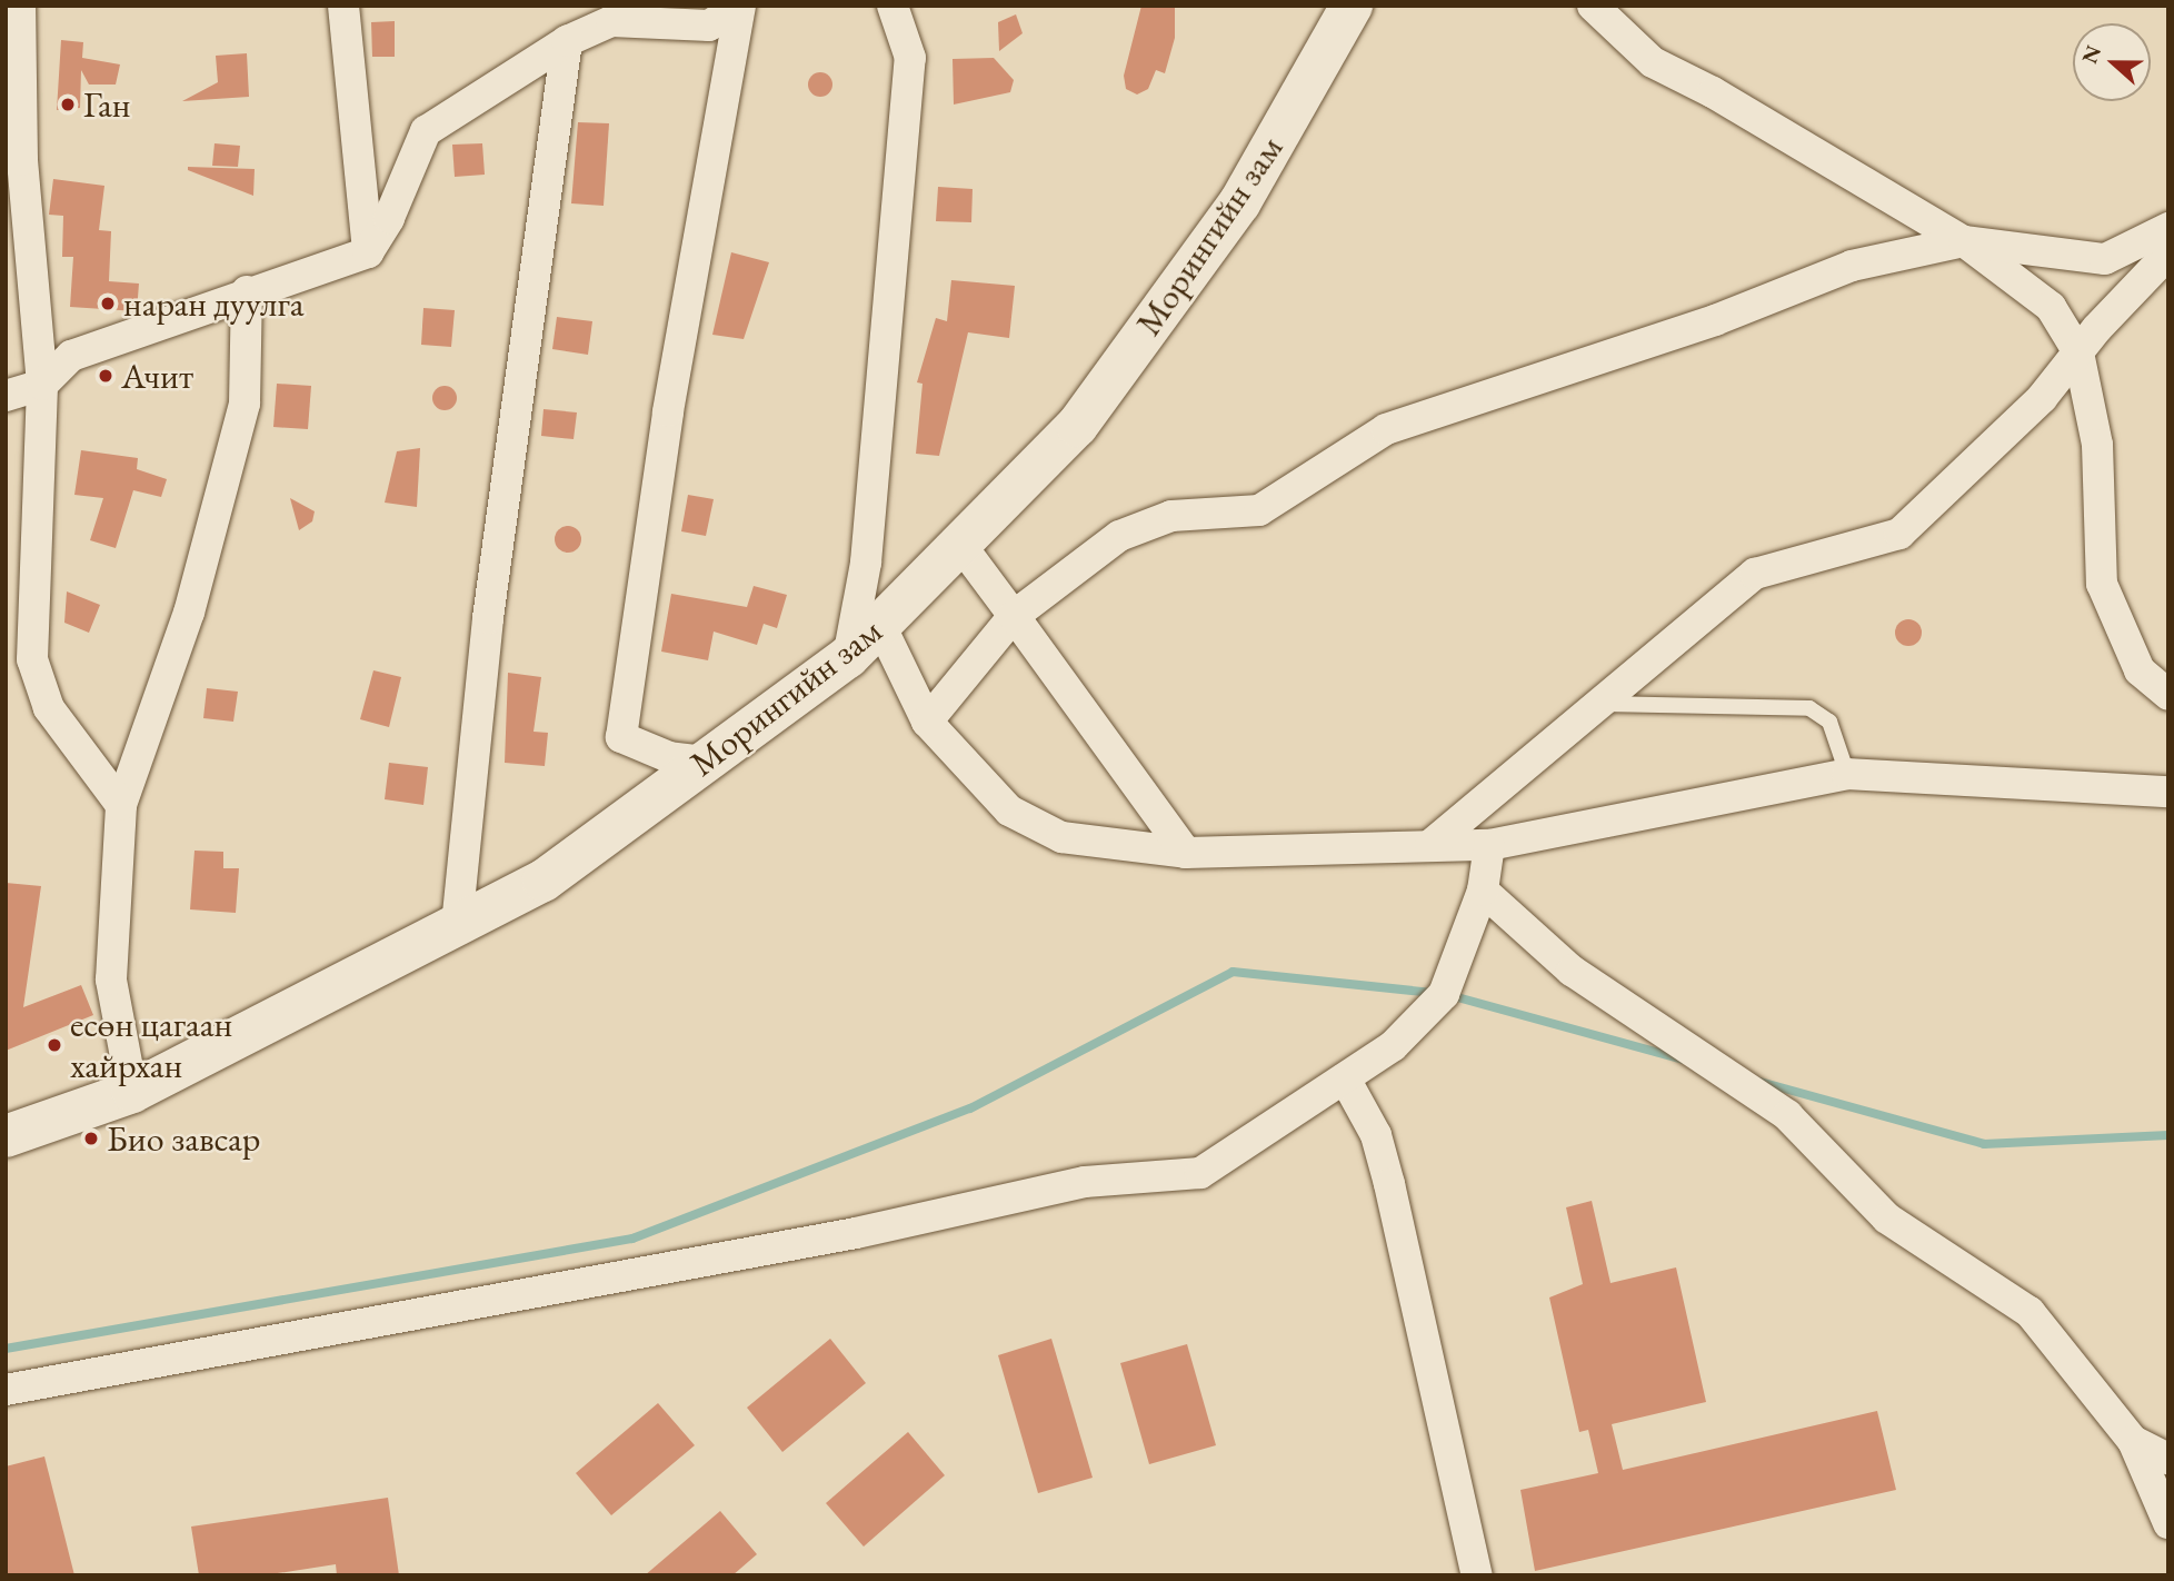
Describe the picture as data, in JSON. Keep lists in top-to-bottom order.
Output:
{
  "streets": {
    "main road": ["Морингийн зам"]
  },
  "places": [
    "Ган",
    "наран дуулга",
    "Ачит",
    "есөн цагаан хайрхан",
    "Био завсар"
  ],
  "north": "left"
}
